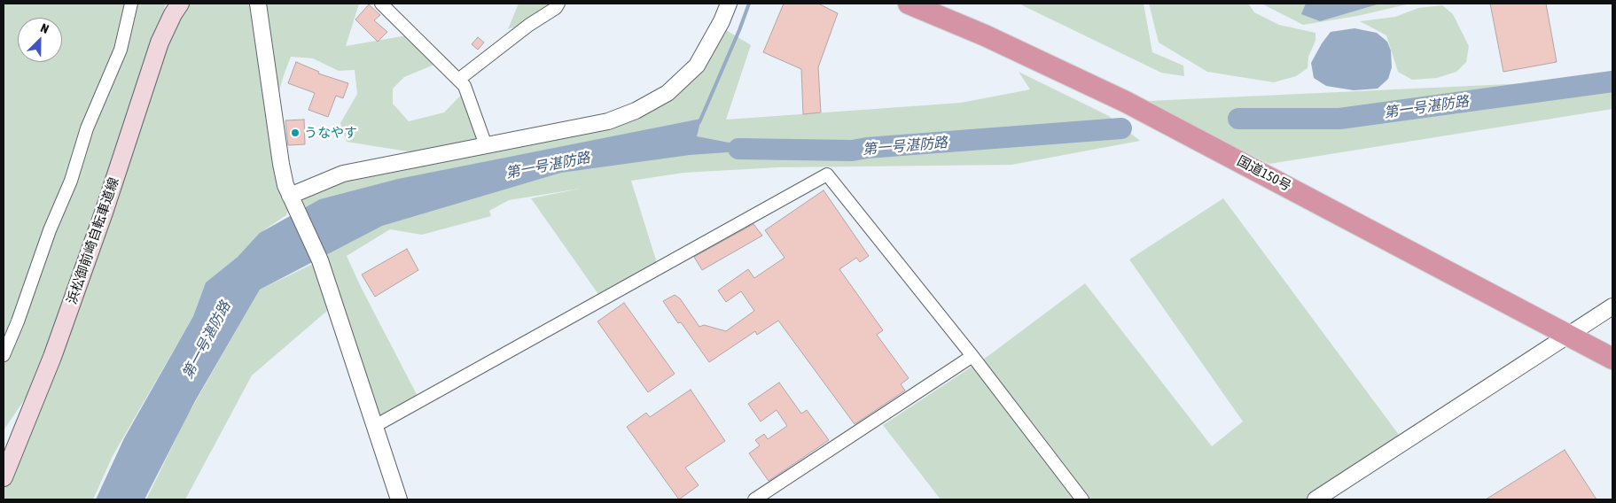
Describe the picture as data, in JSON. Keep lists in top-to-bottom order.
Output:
{
  "streets": {
    "highway": ["国道150号"],
    "main road": ["浜松御前崎自転車道線"]
  },
  "water": ["第一号湛防路"],
  "places": ["うなやす"],
  "north": "top right"
}
